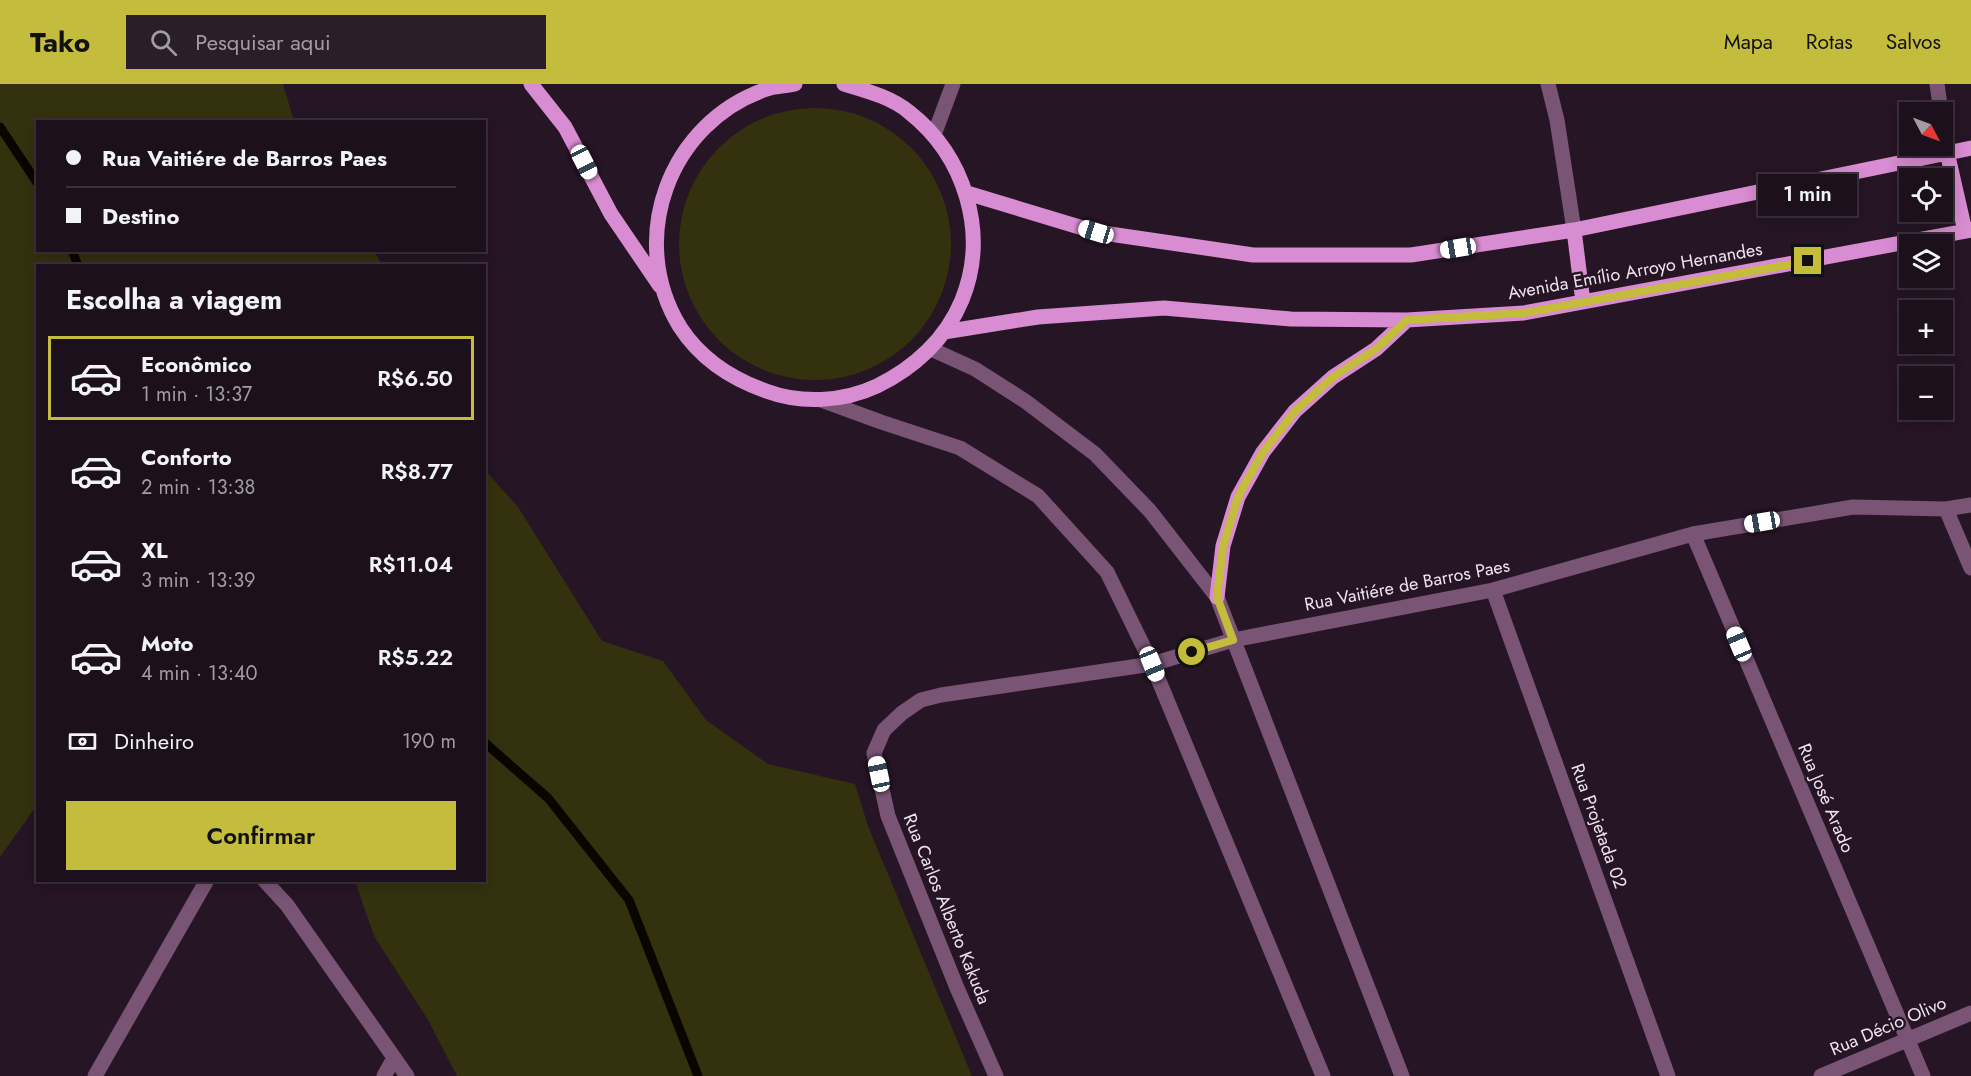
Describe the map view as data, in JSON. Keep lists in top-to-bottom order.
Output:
{
  "streets": {
    "main road": ["Avenida Emílio Arroyo Hernandes"],
    "street": [
      "Rua Vaitiére de Barros Paes",
      "Rua José Arado",
      "Rua Projetada 02",
      "Rua Carlos Alberto Kakuda",
      "Rua Décio Olivo"
    ]
  },
  "crossings": [
    ["Rua Vaitiére de Barros Paes", "Rua José Arado"],
    ["Rua Vaitiére de Barros Paes", "Rua Projetada 02"],
    ["Rua Vaitiére de Barros Paes", "Rua Carlos Alberto Kakuda"],
    ["Rua José Arado", "Rua Décio Olivo"]
  ],
  "north": "bottom right",
  "page": {
    "header": "Tako",
    "search": "Pesquisar aqui",
    "nav": ["Mapa", "Rotas", "Salvos"],
    "map_buttons": ["+", "−"],
    "banner": ["Rua Vaitiére de Barros Paes", "Destino"],
    "bubble": "1 min",
    "heading": "Escolha a viagem",
    "list": [
      {
        "name": "Econômico",
        "note": "1 min · 13:37",
        "value": "R$6.50"
      },
      {
        "name": "Conforto",
        "note": "2 min · 13:38",
        "value": "R$8.77"
      },
      {
        "name": "XL",
        "note": "3 min · 13:39",
        "value": "R$11.04"
      },
      {
        "name": "Moto",
        "note": "4 min · 13:40",
        "value": "R$5.22"
      }
    ],
    "pay": ["Dinheiro", "190 m"],
    "buttons": "Confirmar"
  }
}
